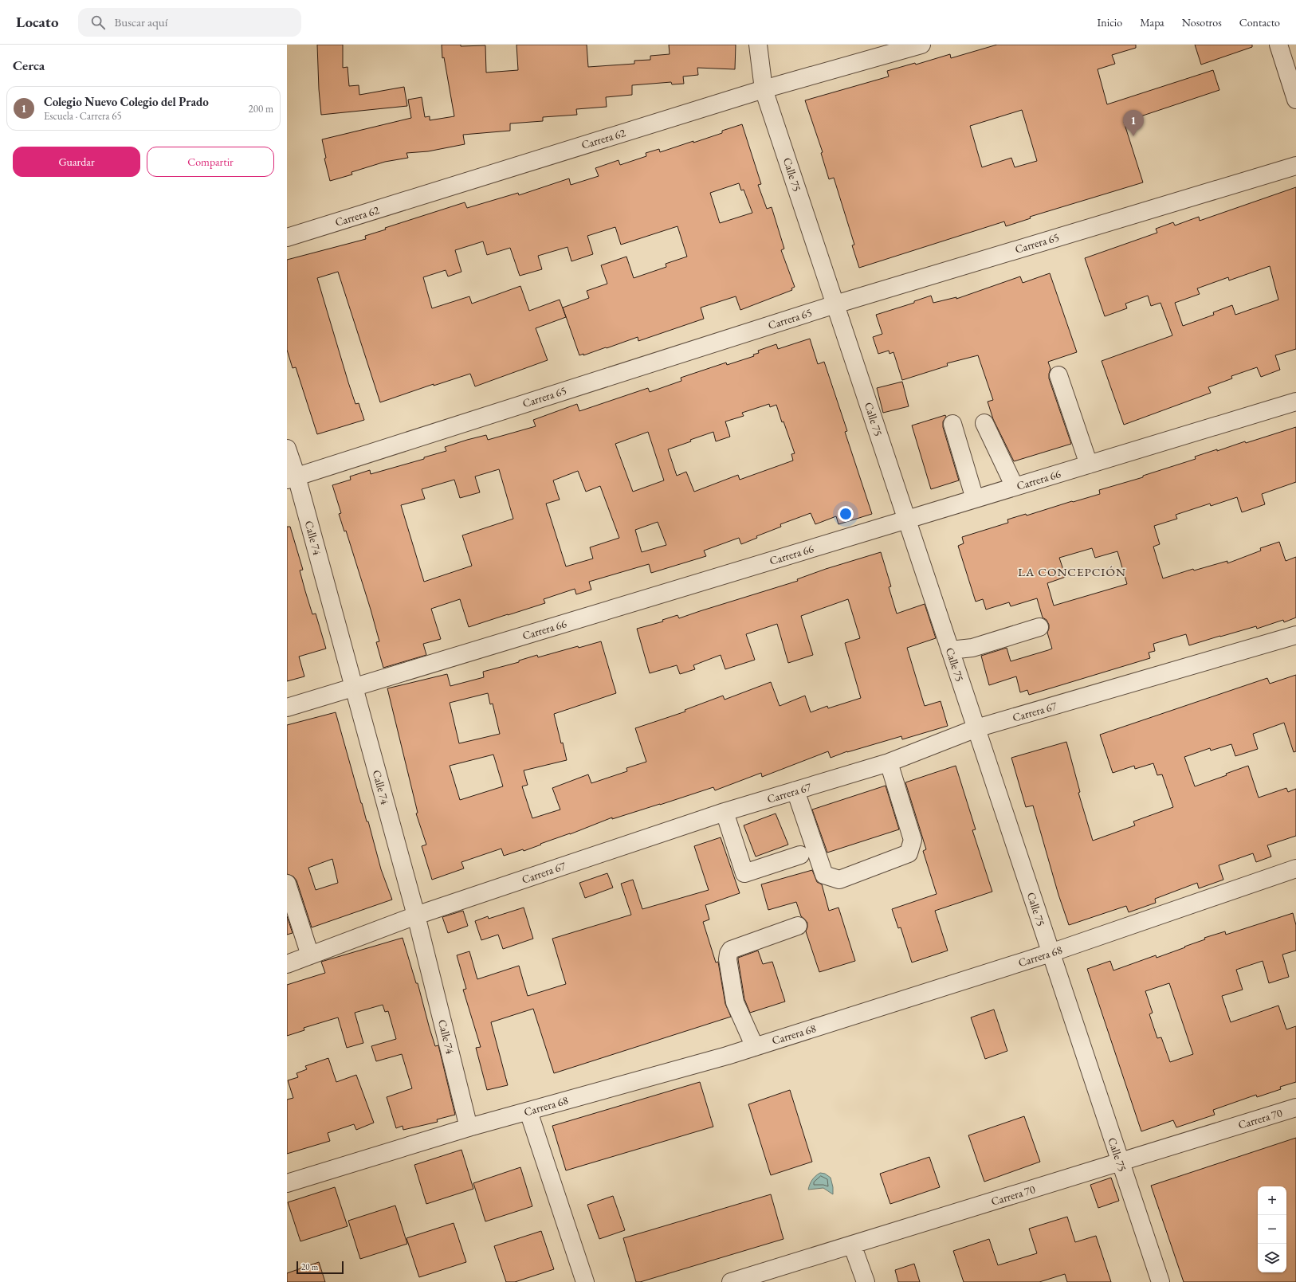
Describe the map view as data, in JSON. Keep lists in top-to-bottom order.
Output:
{
  "streets": {
    "street": [
      "Carrera 62",
      "Calle 75",
      "Carrera 65",
      "Carrera 66",
      "Calle 74",
      "Carrera 67",
      "Carrera 68",
      "Carrera 70"
    ]
  },
  "crossings": [
    ["Carrera 62", "Calle 75"],
    ["Calle 75", "Carrera 65"],
    ["Calle 75", "Carrera 66"],
    ["Calle 75", "Carrera 67"],
    ["Calle 75", "Carrera 68"],
    ["Calle 75", "Carrera 70"],
    ["Carrera 65", "Calle 74"],
    ["Carrera 66", "Calle 74"],
    ["Calle 74", "Carrera 67"],
    ["Calle 74", "Carrera 68"]
  ],
  "districts": ["LA CONCEPCIÓN"],
  "scale_bar": "20 m",
  "page": {
    "header": "Locato",
    "search": "Buscar aquí",
    "nav": [
      "Inicio",
      "Mapa",
      "Nosotros",
      "Contacto"
    ],
    "heading": "Cerca",
    "list": [
      {
        "mark": "1",
        "name": "Colegio Nuevo Colegio del Prado",
        "note": "Escuela · Carrera 65",
        "value": "200 m"
      }
    ],
    "pins": "1",
    "buttons": ["Guardar", "Compartir"],
    "map_buttons": ["+", "−"],
    "scale": "20 m"
  }
}
